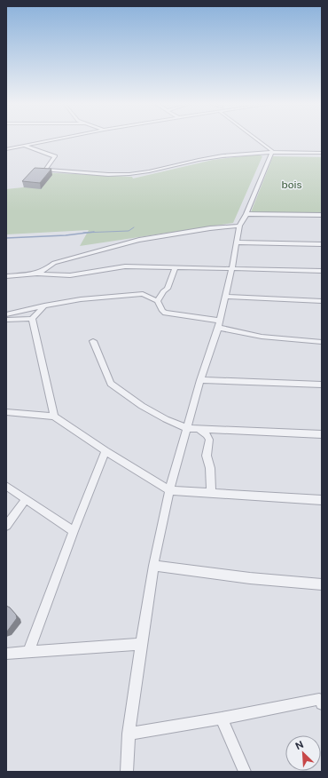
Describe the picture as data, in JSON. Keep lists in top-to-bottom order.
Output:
{
  "parks": ["bois"],
  "north": "top left"
}
